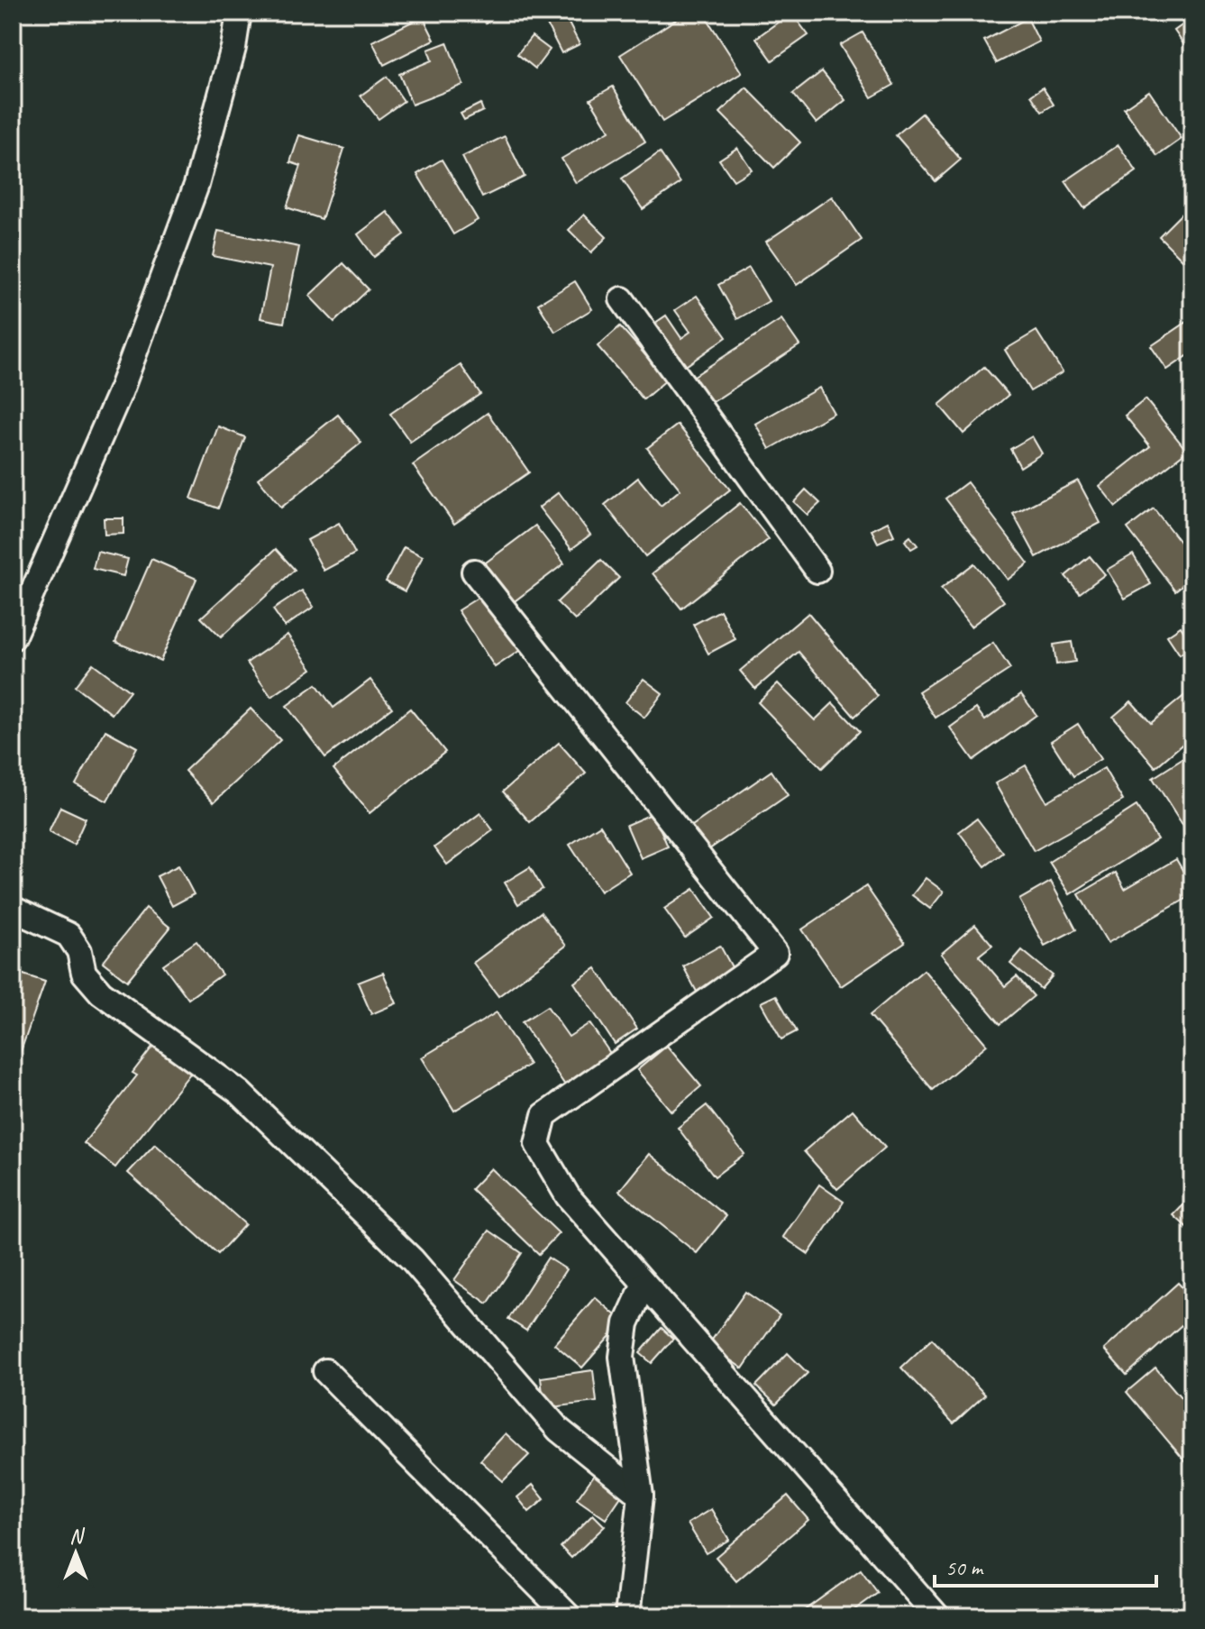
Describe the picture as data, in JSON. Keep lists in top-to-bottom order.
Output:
{
  "scale_bar": "50 m",
  "north": "top"
}
